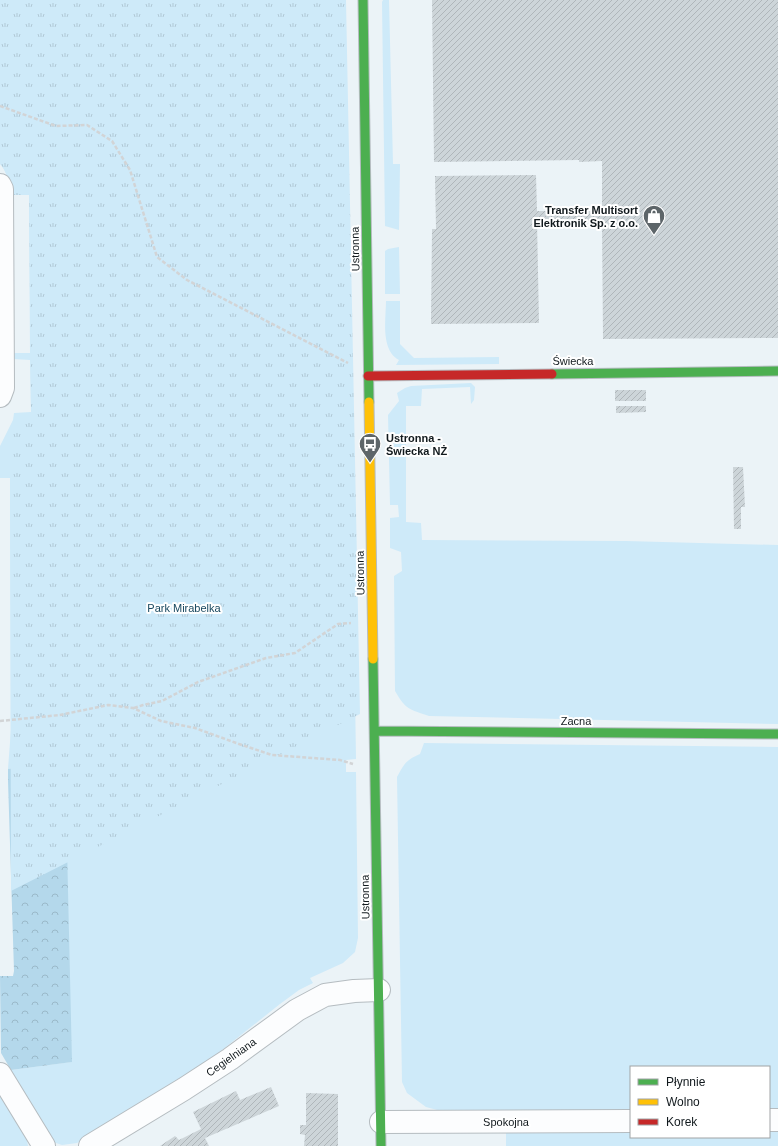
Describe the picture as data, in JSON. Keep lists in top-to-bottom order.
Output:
{
  "streets": {
    "street": [
      "Ustronna",
      "Świecka",
      "Zacna",
      "Cegielniana",
      "Spokojna"
    ]
  },
  "crossings": [
    ["Ustronna", "Świecka"],
    ["Ustronna", "Zacna"],
    ["Ustronna", "Cegielniana"],
    ["Ustronna", "Spokojna"]
  ],
  "parks": ["Park Mirabelka"],
  "places": {
    "shop": ["Transfer Multisort Elektronik Sp. z o.o."],
    "bus stop": ["Ustronna - Świecka NŻ"]
  },
  "legend": ["Płynnie", "Wolno", "Korek"]
}
